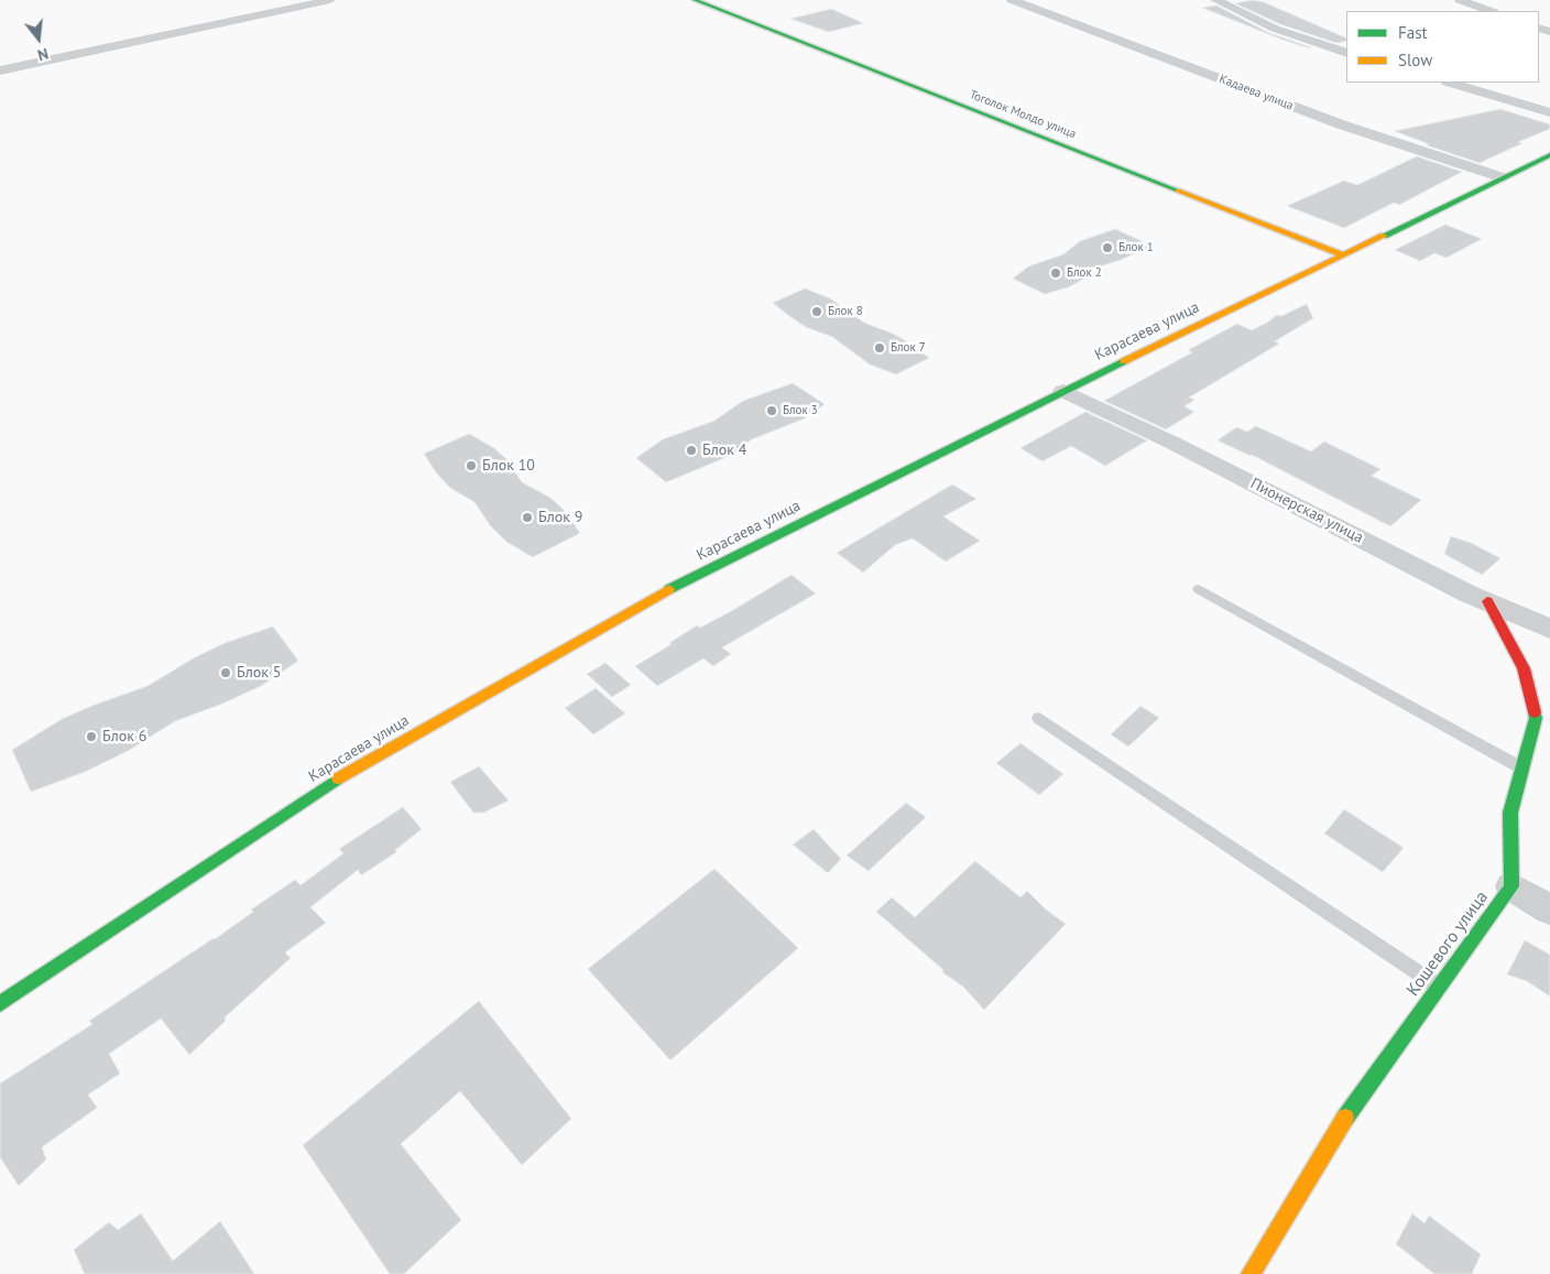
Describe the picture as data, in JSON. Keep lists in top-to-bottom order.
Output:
{
  "streets": {
    "street": [
      "Кадаева улица",
      "Тоголок Молдо улица",
      "Карасаева улица",
      "Пионерская улица",
      "Кошевого улица"
    ]
  },
  "crossings": [
    ["Кадаева улица", "Карасаева улица"],
    ["Тоголок Молдо улица", "Карасаева улица"],
    ["Карасаева улица", "Пионерская улица"]
  ],
  "places": [
    "Блок 1",
    "Блок 2",
    "Блок 8",
    "Блок 7",
    "Блок 3",
    "Блок 4",
    "Блок 10",
    "Блок 9",
    "Блок 5",
    "Блок 6"
  ],
  "legend": ["Fast", "Slow"],
  "north": "bottom"
}
